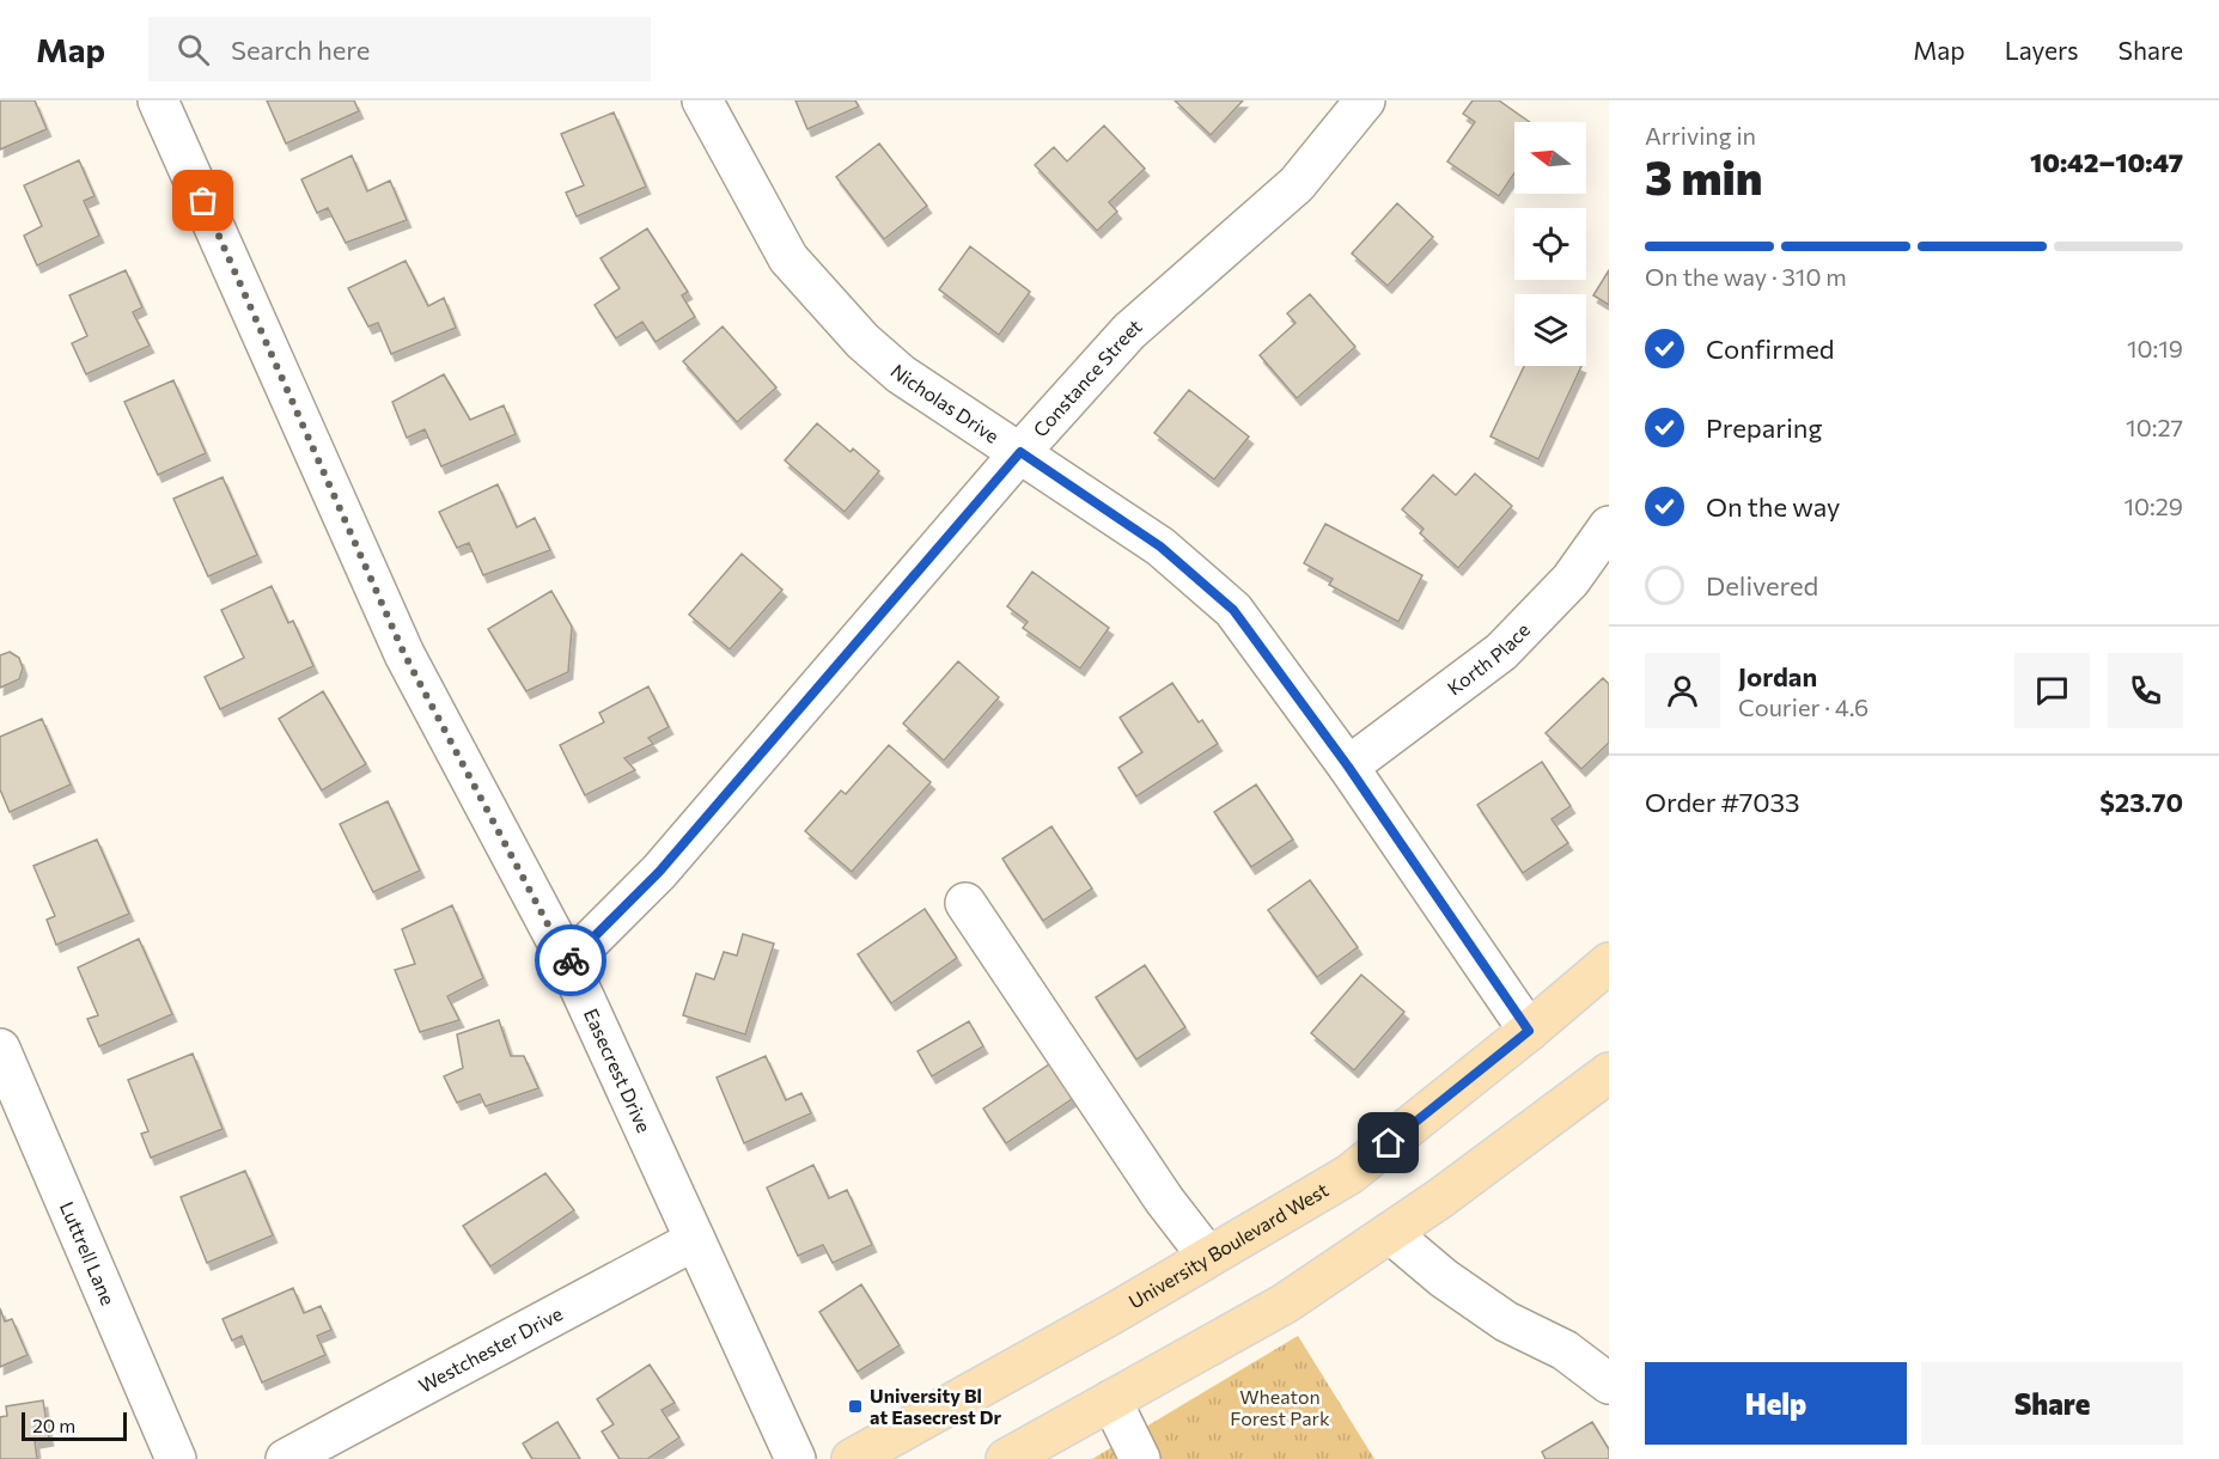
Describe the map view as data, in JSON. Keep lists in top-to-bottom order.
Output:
{
  "streets": {
    "main road": ["University Boulevard West"],
    "street": [
      "Constance Street",
      "Nicholas Drive",
      "Korth Place",
      "Easecrest Drive",
      "Luttrell Lane",
      "Westchester Drive"
    ]
  },
  "crossings": [
    ["Constance Street", "Nicholas Drive"],
    ["Constance Street", "Easecrest Drive"],
    ["Nicholas Drive", "Korth Place"],
    ["Nicholas Drive", "University Boulevard West"],
    ["Easecrest Drive", "Westchester Drive"]
  ],
  "parks": ["Wheaton Forest Park"],
  "places": {
    "transit": ["University Bl at Easecrest Dr"]
  },
  "scale_bar": "20 m",
  "north": "left",
  "page": {
    "header": "Map",
    "search": "Search here",
    "nav": ["Map", "Layers", "Share"],
    "heading": ["3 min", "Arriving in", "10:42–10:47"],
    "panel": [
      "Jordan",
      "Courier · 4.6",
      "Order #7033",
      "$23.70"
    ],
    "bar": "On the way · 310 m",
    "list": [
      ["Confirmed", "10:19"],
      ["Preparing", "10:27"],
      ["On the way", "10:29"],
      "Delivered"
    ],
    "buttons": ["Help", "Share"],
    "scale": "20 m"
  }
}
